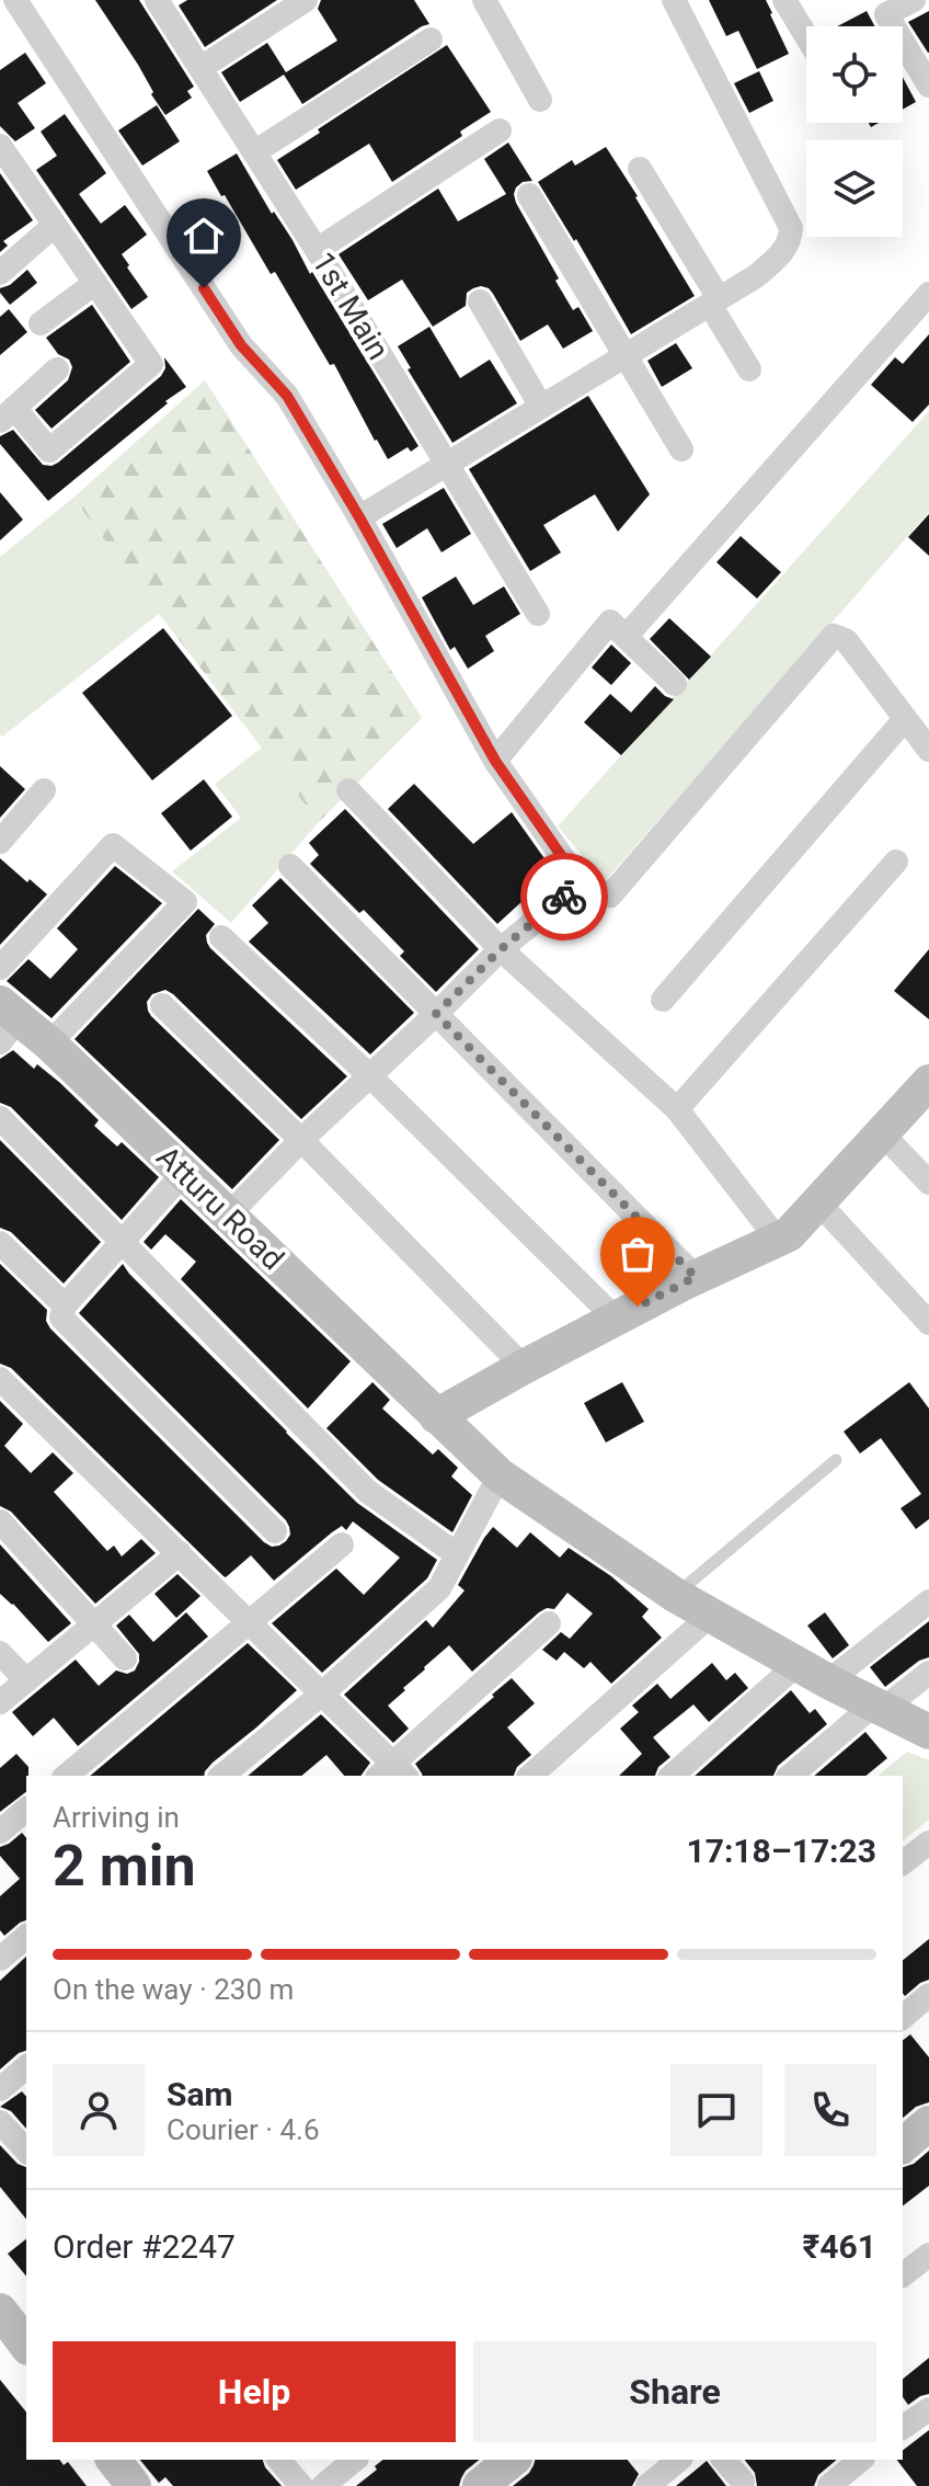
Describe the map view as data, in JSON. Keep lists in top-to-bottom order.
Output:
{
  "streets": {
    "street": ["1st Main", "Atturu Road"]
  },
  "page": {
    "heading": ["2 min", "Arriving in", "17:18–17:23"],
    "panel": [
      "Sam",
      "Courier · 4.6",
      "Order #2247",
      "₹461"
    ],
    "bar": "On the way · 230 m",
    "buttons": ["Help", "Share"]
  }
}
